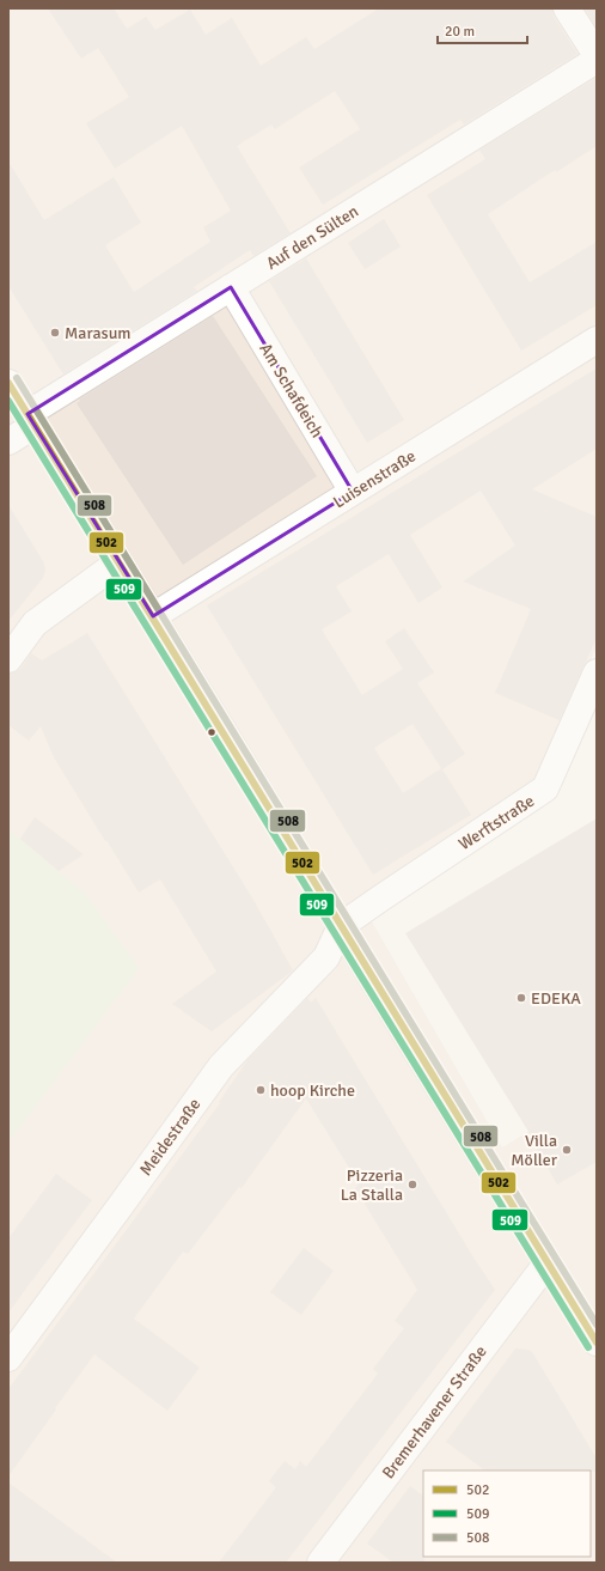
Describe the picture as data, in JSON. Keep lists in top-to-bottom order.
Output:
{
  "streets": {
    "street": [
      "Auf den Sülten",
      "Am Schafdeich",
      "Luisenstraße",
      "Werftstraße",
      "Meidestraße",
      "Bremerhavener Straße"
    ]
  },
  "crossings": [
    ["Auf den Sülten", "Am Schafdeich"],
    ["Am Schafdeich", "Luisenstraße"],
    ["Werftstraße", "Meidestraße"]
  ],
  "places": [
    "Marasum",
    "EDEKA",
    "hoop Kirche",
    "Villa Möller",
    "Pizzeria La Stalla"
  ],
  "lines": ["transit line 508", "transit line 502", "transit line 509"],
  "legend": ["502", "509", "508"],
  "scale_bar": "20 m"
}
